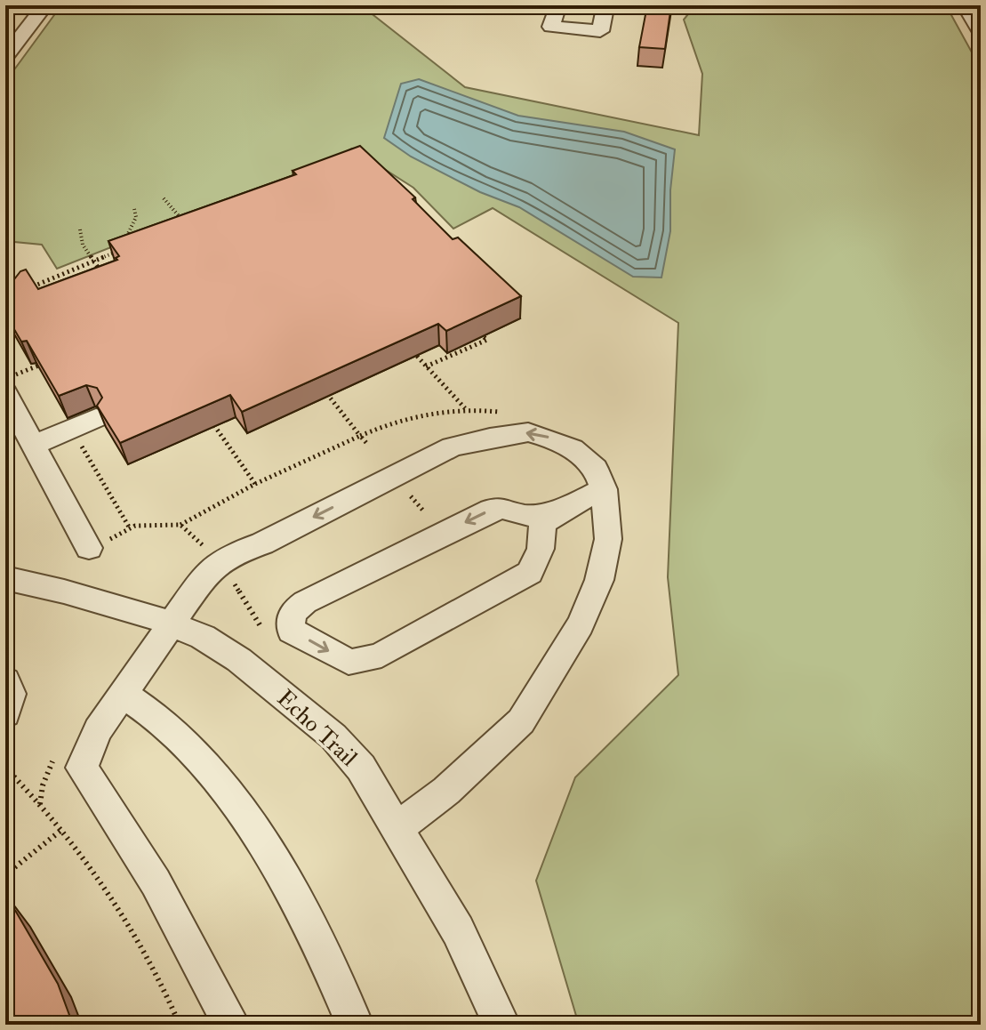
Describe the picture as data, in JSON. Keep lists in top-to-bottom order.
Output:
{
  "streets": {
    "street": ["Echo Trail"]
  }
}
